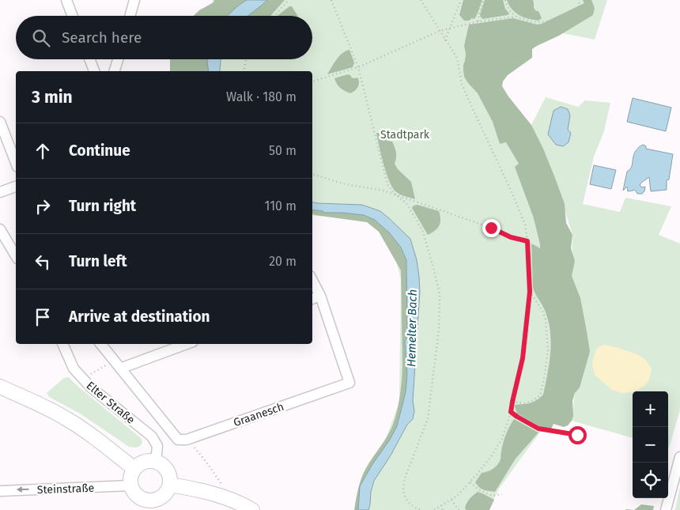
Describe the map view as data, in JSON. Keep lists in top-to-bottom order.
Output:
{
  "streets": {
    "street": ["Elter Straße", "Graanesch", "Steinstraße"]
  },
  "crossings": [
    ["Elter Straße", "Steinstraße"]
  ],
  "one_way": ["Steinstraße"],
  "water": ["Hemelter Bach"],
  "parks": ["Stadtpark"],
  "page": {
    "search": "Search here",
    "heading": ["3 min", "Walk · 180 m"],
    "list": [
      ["Continue", "50 m"],
      ["Turn right", "110 m"],
      ["Turn left", "20 m"],
      "Arrive at destination"
    ],
    "map_buttons": ["+", "−"]
  }
}
